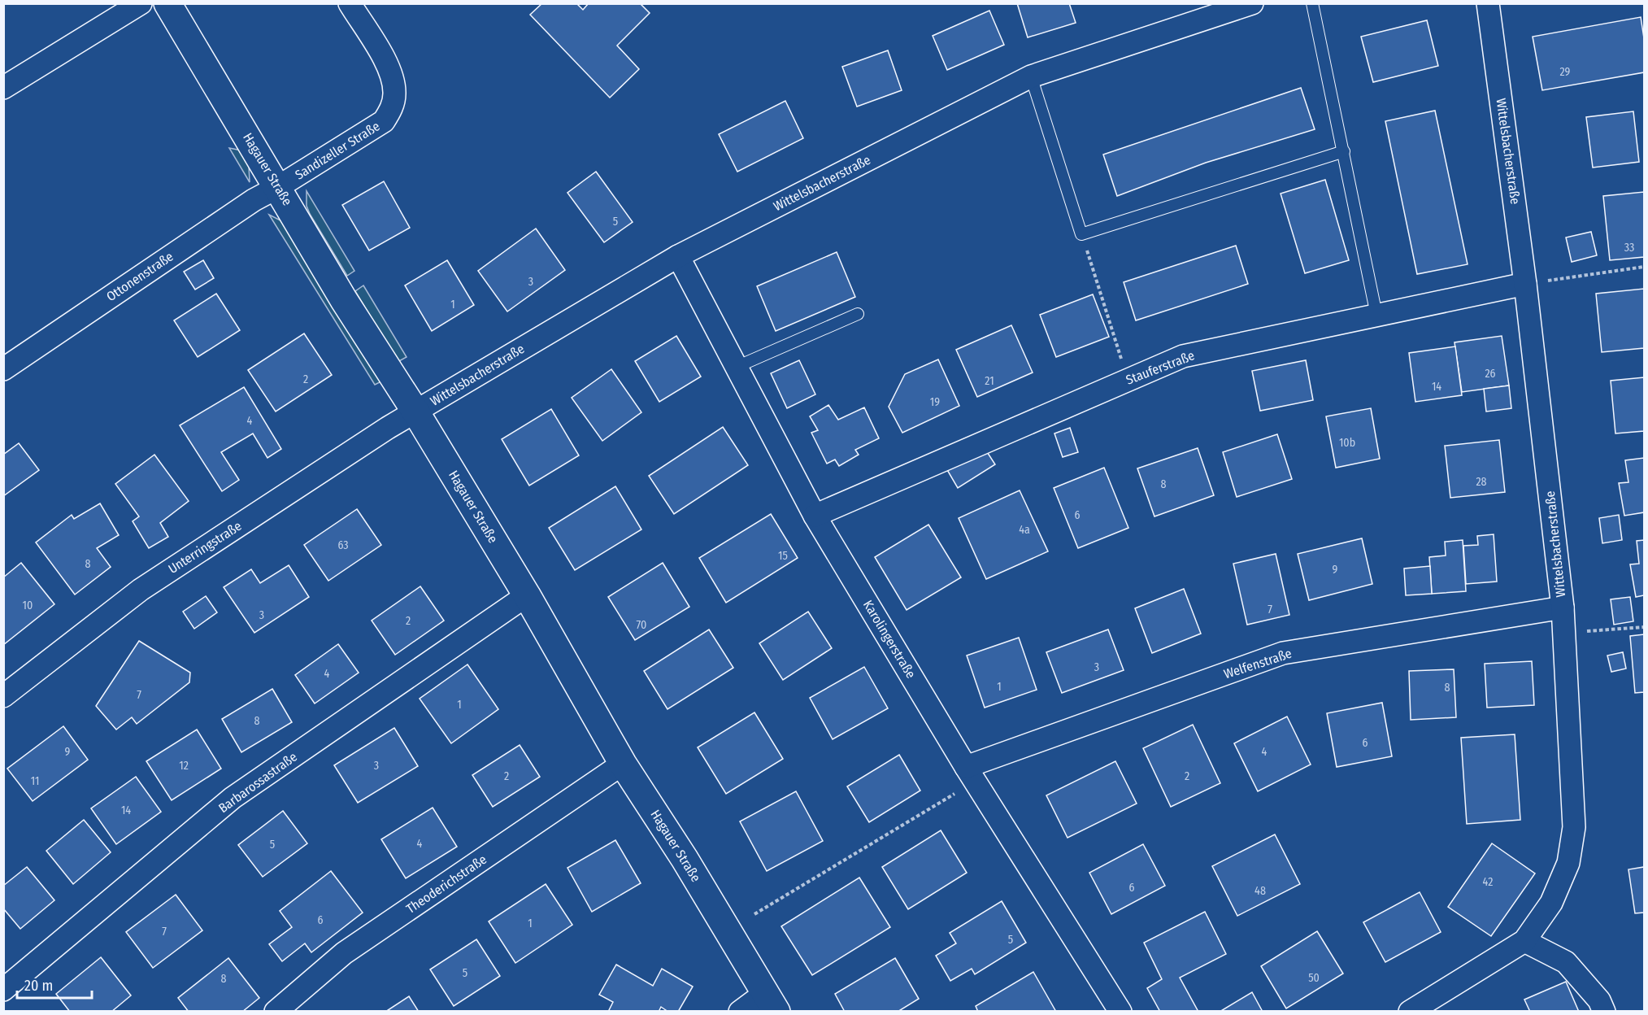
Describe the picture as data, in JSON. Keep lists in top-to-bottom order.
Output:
{
  "streets": {
    "street": [
      "Sandizeller Straße",
      "Wittelsbacherstraße",
      "Hagauer Straße",
      "Ottonenstraße",
      "Stauferstraße",
      "Unterringstraße",
      "Karolingerstraße",
      "Welfenstraße",
      "Barbarossastraße",
      "Theoderichstraße"
    ]
  },
  "crossings": [
    ["Sandizeller Straße", "Hagauer Straße"],
    ["Sandizeller Straße", "Ottonenstraße"],
    ["Wittelsbacherstraße", "Hagauer Straße"],
    ["Wittelsbacherstraße", "Stauferstraße"],
    ["Wittelsbacherstraße", "Unterringstraße"],
    ["Wittelsbacherstraße", "Karolingerstraße"],
    ["Wittelsbacherstraße", "Welfenstraße"],
    ["Hagauer Straße", "Ottonenstraße"],
    ["Hagauer Straße", "Unterringstraße"],
    ["Hagauer Straße", "Barbarossastraße"],
    ["Hagauer Straße", "Theoderichstraße"],
    ["Stauferstraße", "Karolingerstraße"],
    ["Karolingerstraße", "Welfenstraße"]
  ],
  "house_numbers": [
    "29",
    "5",
    "33",
    "3",
    "1",
    "26",
    "2",
    "21",
    "14",
    "19",
    "4",
    "10b",
    "28",
    "8",
    "6",
    "4a",
    "63",
    "15",
    "8",
    "9",
    "10",
    "7",
    "3",
    "2",
    "70",
    "3",
    "4",
    "1",
    "8",
    "7",
    "1",
    "8",
    "6",
    "9",
    "4",
    "12",
    "3",
    "2",
    "2",
    "11",
    "14",
    "4",
    "5",
    "42",
    "6",
    "48",
    "6",
    "1",
    "7",
    "5",
    "5",
    "50",
    "8"
  ],
  "scale_bar": "20 m"
}
